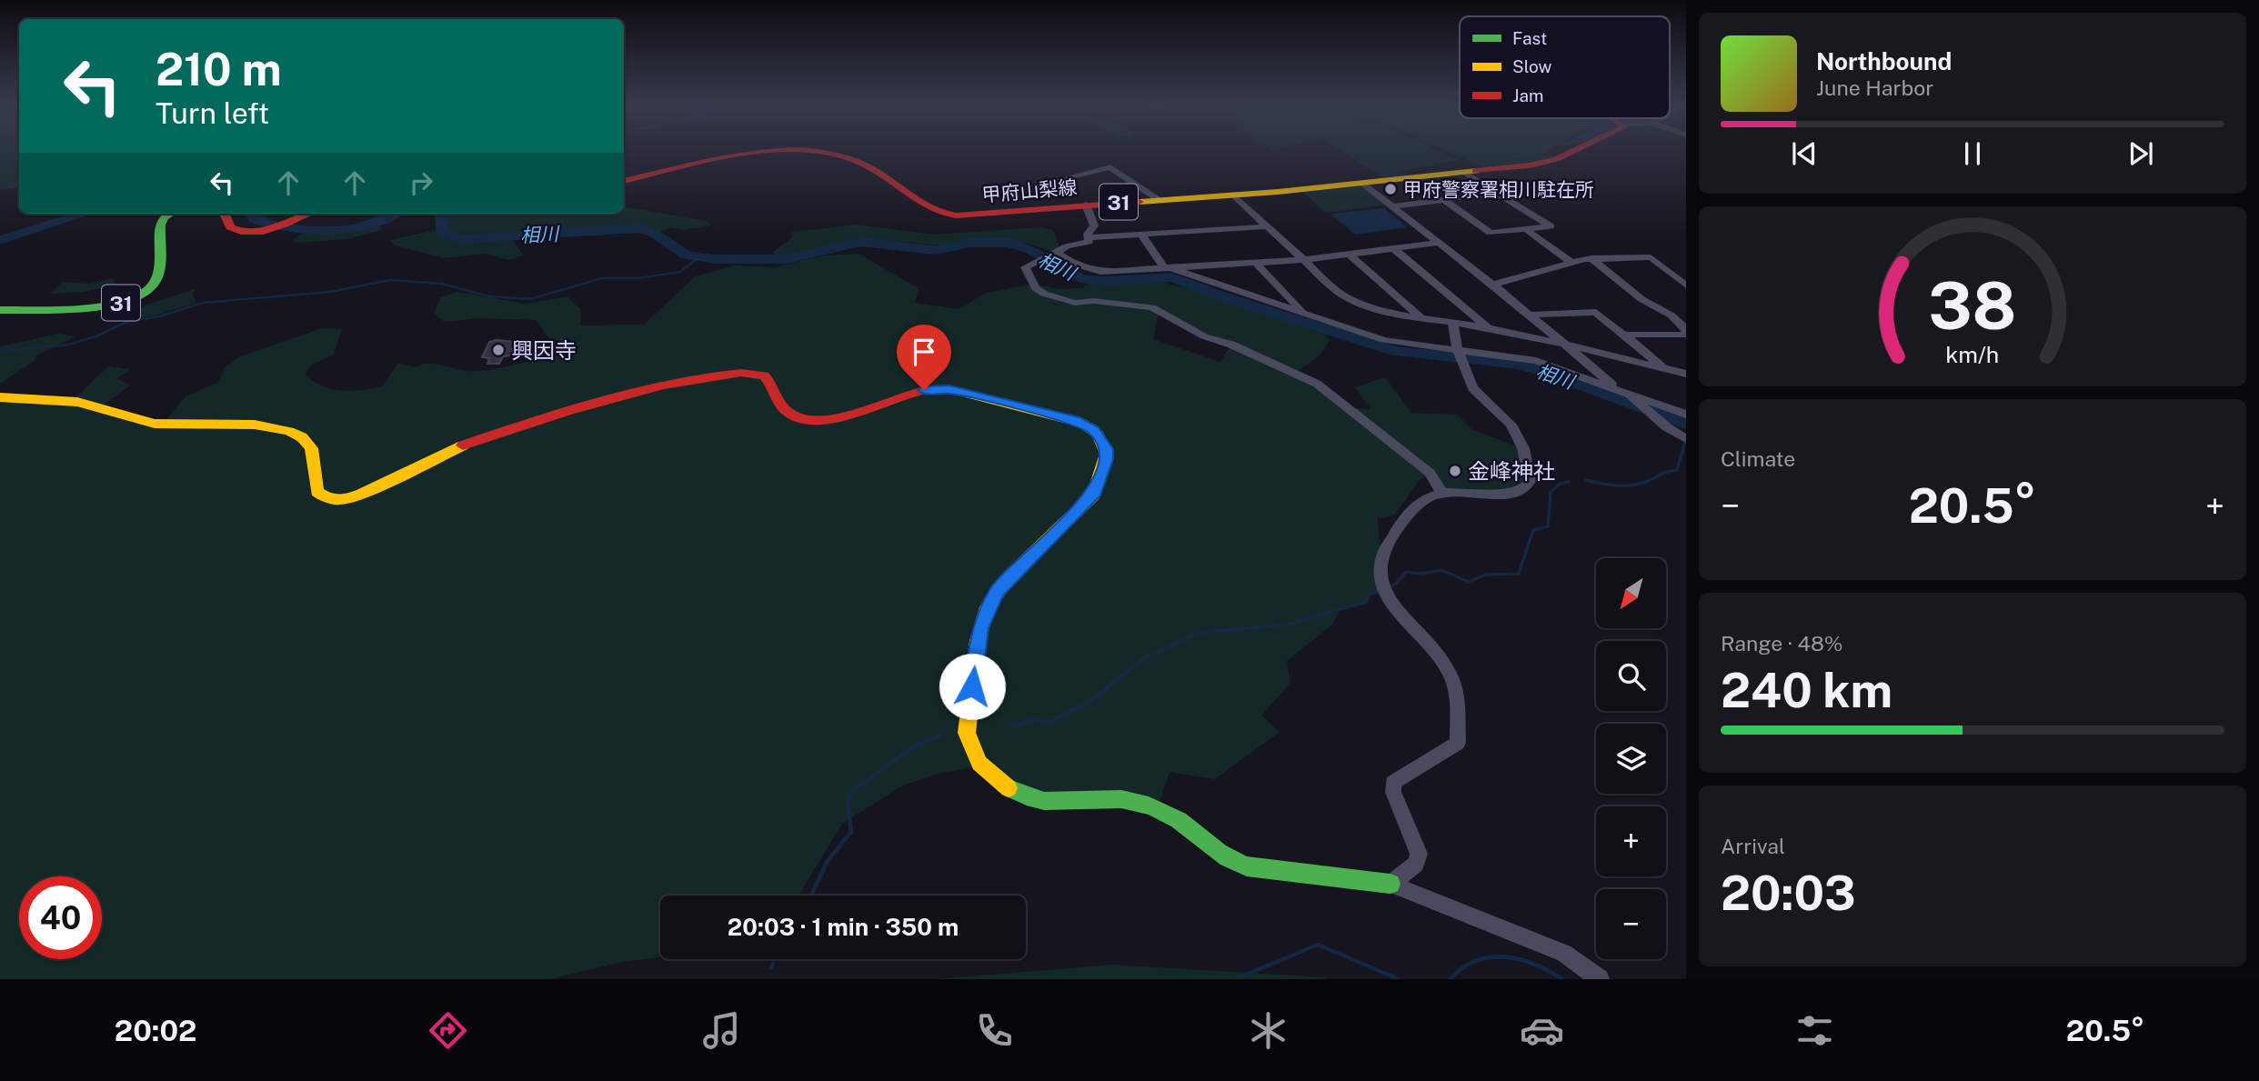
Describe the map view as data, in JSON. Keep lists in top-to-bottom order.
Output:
{
  "streets": {
    "main road": ["甲府山梨線", "31"]
  },
  "water": ["相川"],
  "places": ["甲府警察署相川駐在所", "興因寺", "金峰神社"],
  "legend": ["Fast", "Slow", "Jam"],
  "north": "bottom left",
  "page": {
    "turn": ["210 m", "Turn left"],
    "song": ["Northbound", "June Harbor"],
    "tile": [
      "Climate",
      ["Range · 48%", "240 km"],
      ["Arrival", "20:03"]
    ],
    "heat": ["−", "20.5°", "+"],
    "map_buttons": ["+", "−"],
    "limit": "40",
    "trip": "20:03 · 1 min · 350 m",
    "tabs": ["20:02", "20.5°"],
    "gauge": ["38", "km/h"]
  }
}
